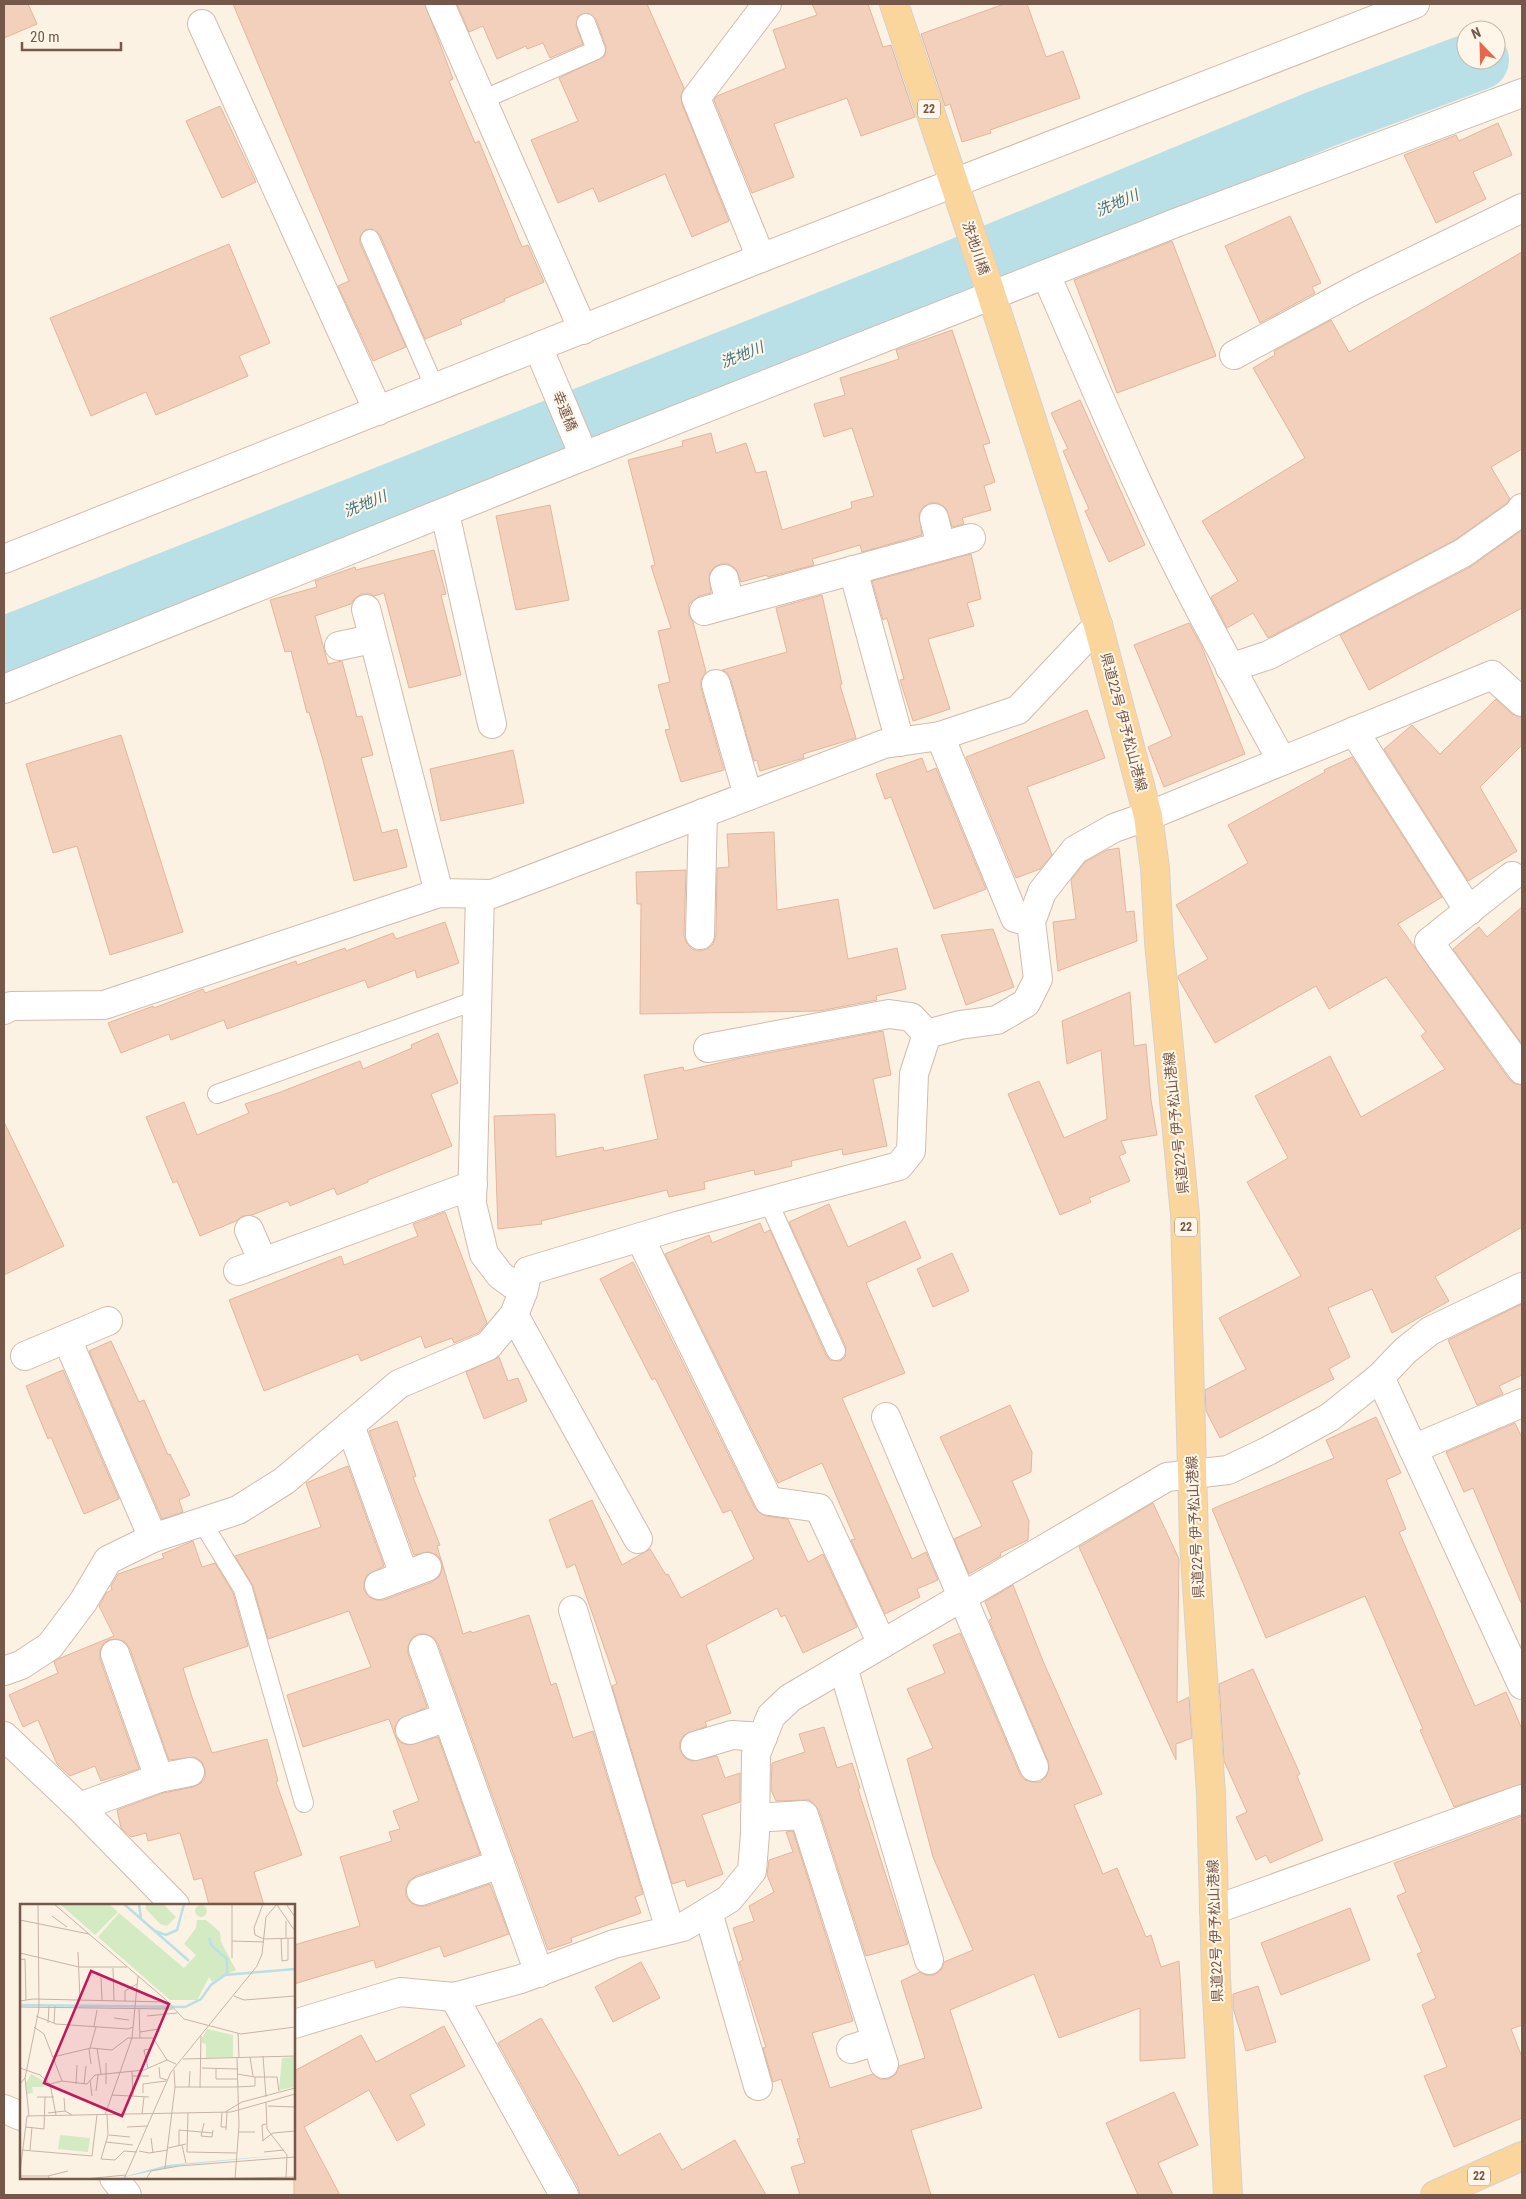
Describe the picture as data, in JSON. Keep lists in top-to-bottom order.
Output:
{
  "streets": {
    "main road": ["22", "洗地川橋", "県道22号 伊予松山港線"],
    "street": ["幸運橋"]
  },
  "crossings": [
    ["22", "洗地川橋"],
    ["洗地川橋", "県道22号 伊予松山港線"]
  ],
  "water": ["洗地川"],
  "scale_bar": "20 m",
  "north": "top left"
}
